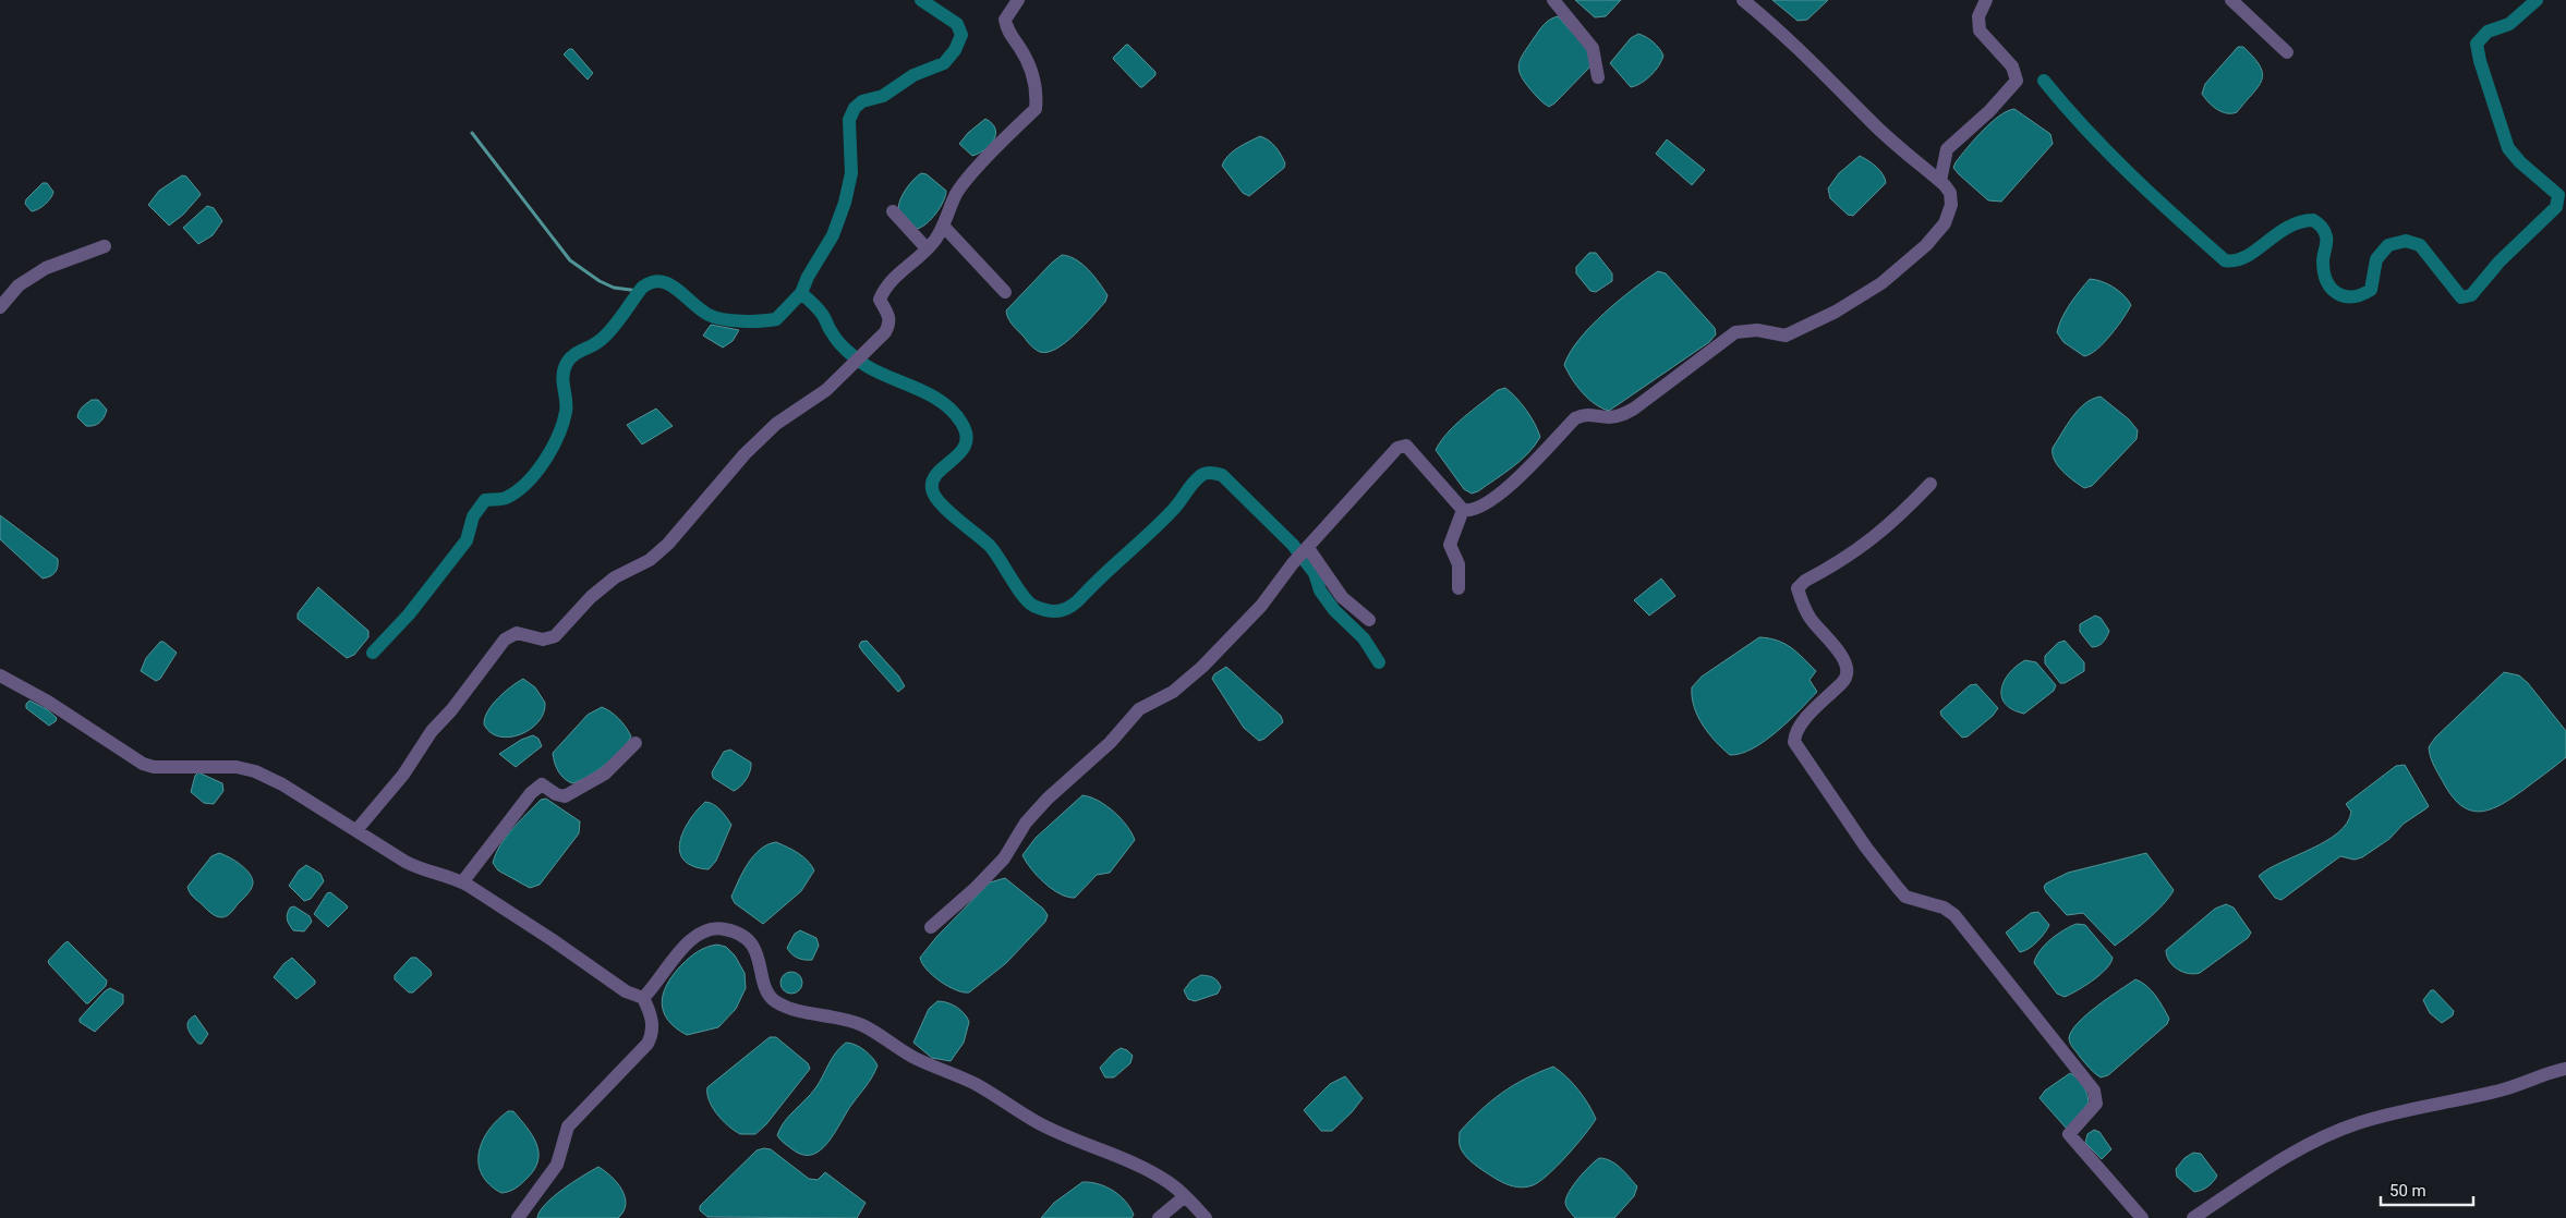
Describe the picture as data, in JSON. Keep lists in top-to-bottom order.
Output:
{
  "scale_bar": "50 m"
}
